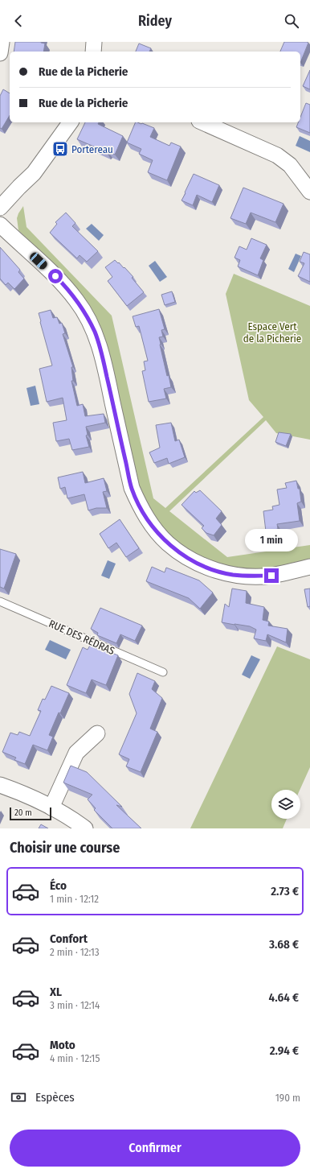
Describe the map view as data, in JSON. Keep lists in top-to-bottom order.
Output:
{
  "streets": {
    "lane": ["RUE DES RÉDRAS"]
  },
  "parks": ["Espace Vert de la Picherie"],
  "places": {
    "bus stop": ["Portereau"]
  },
  "scale_bar": "20 m",
  "page": {
    "header": "Ridey",
    "banner": ["Rue de la Picherie", "Rue de la Picherie"],
    "bubble": "1 min",
    "scale": "20 m",
    "heading": "Choisir une course",
    "list": [
      {
        "name": "Éco",
        "note": "1 min · 12:12",
        "value": "2.73 €"
      },
      {
        "name": "Confort",
        "note": "2 min · 12:13",
        "value": "3.68 €"
      },
      {
        "name": "XL",
        "note": "3 min · 12:14",
        "value": "4.64 €"
      },
      {
        "name": "Moto",
        "note": "4 min · 12:15",
        "value": "2.94 €"
      }
    ],
    "pay": ["Espèces", "190 m"],
    "buttons": "Confirmer"
  }
}
